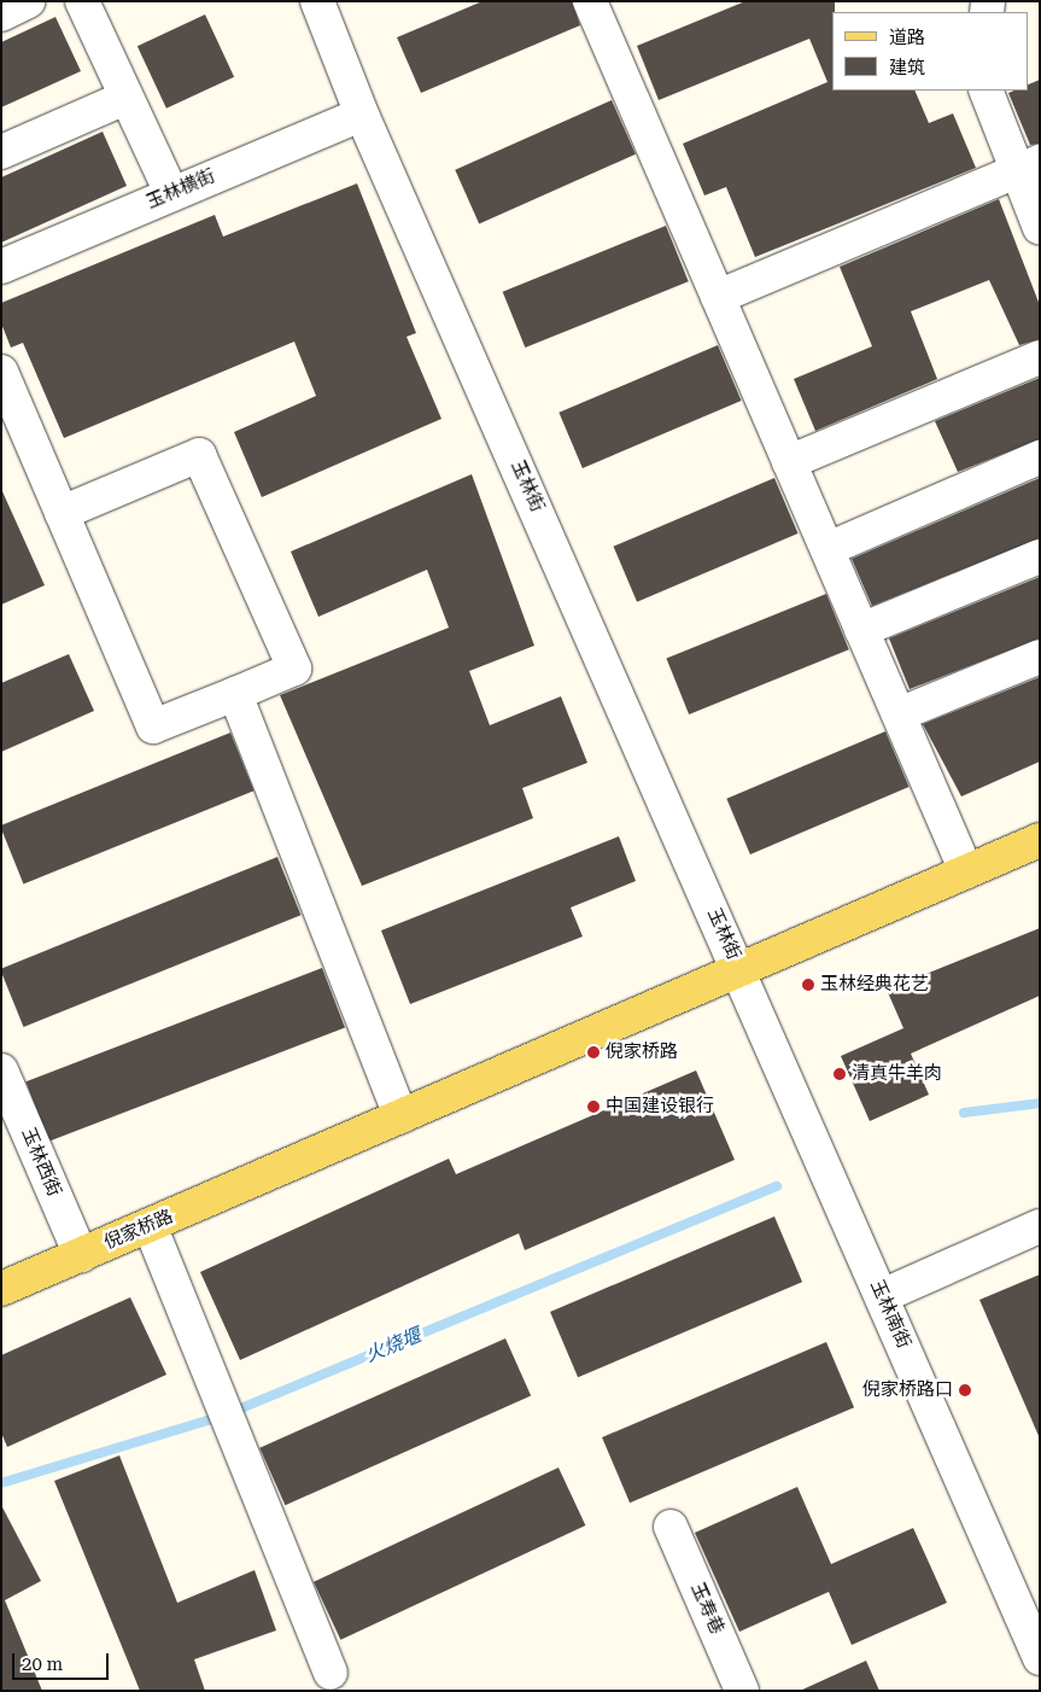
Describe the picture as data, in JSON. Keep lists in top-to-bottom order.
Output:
{
  "streets": {
    "main road": ["倪家桥路"],
    "street": [
      "玉林横街",
      "玉林街",
      "玉林西街",
      "玉林南街",
      "玉寿巷"
    ]
  },
  "crossings": [
    ["玉林横街", "玉林街"],
    ["玉林街", "倪家桥路"],
    ["玉林街", "玉林南街"],
    ["玉林西街", "倪家桥路"],
    ["倪家桥路", "玉林南街"]
  ],
  "water": ["火烧堰"],
  "places": [
    "玉林经典花艺",
    "倪家桥路",
    "清真牛羊肉",
    "中国建设银行",
    "倪家桥路口"
  ],
  "legend": ["道路", "建筑"],
  "scale_bar": "20 m"
}
